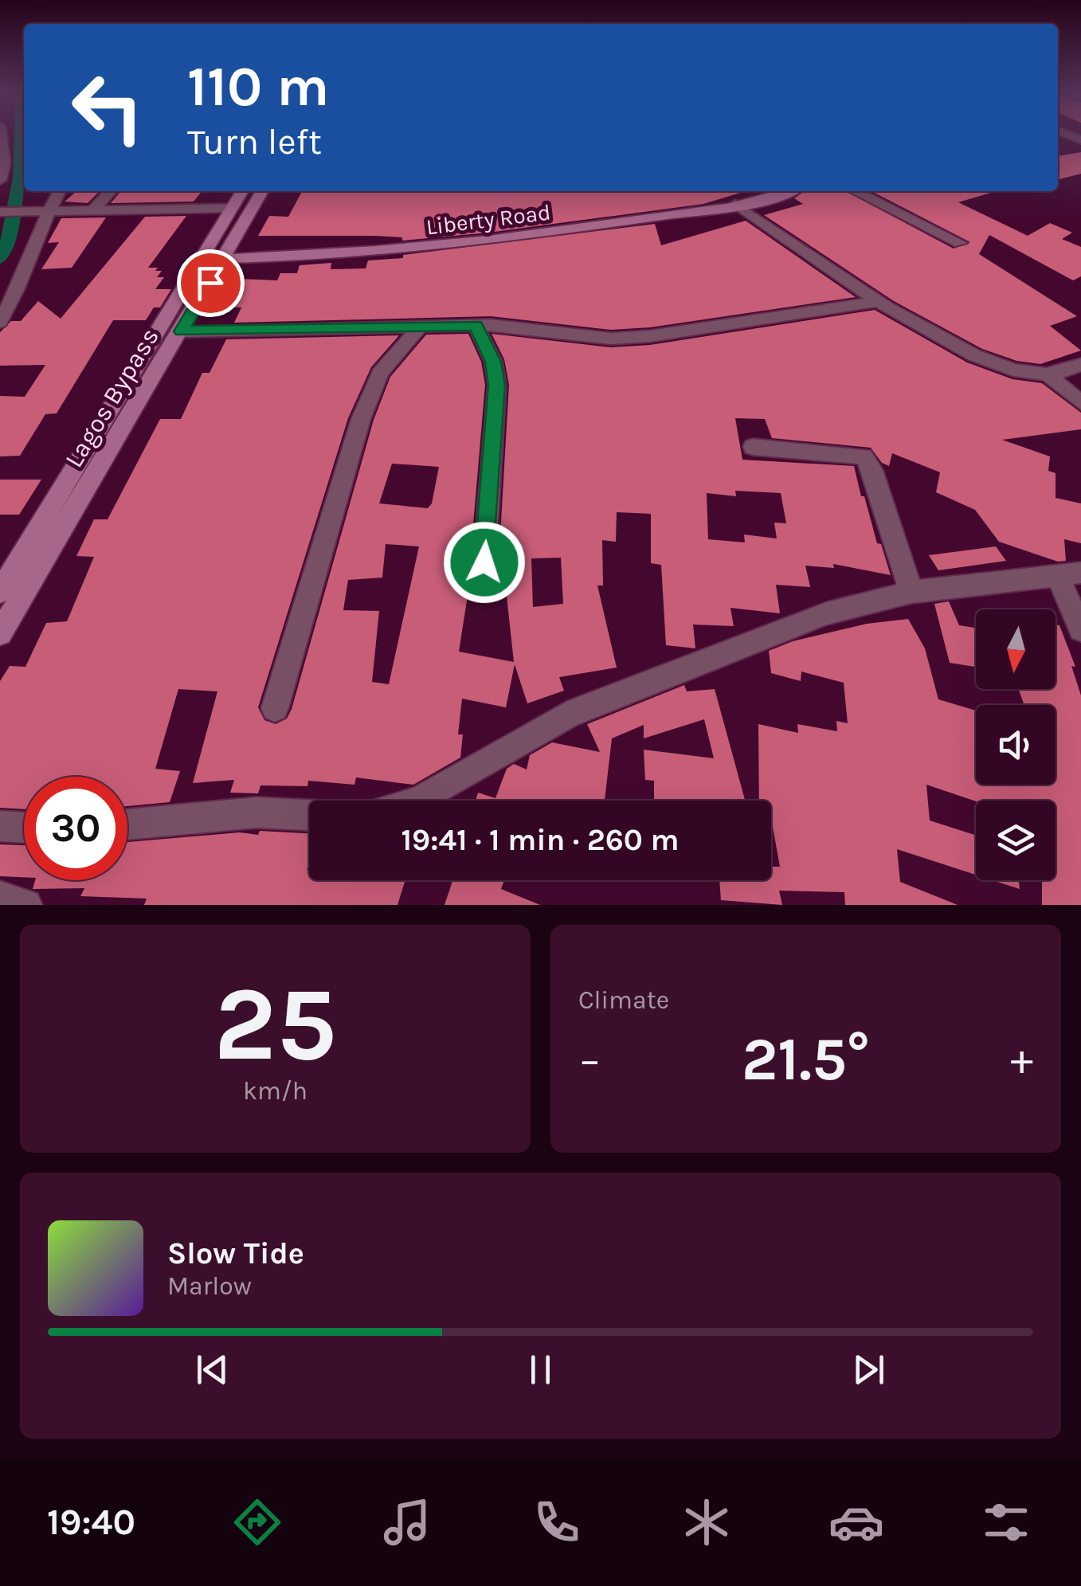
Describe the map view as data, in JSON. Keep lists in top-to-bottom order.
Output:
{
  "streets": {
    "main road": ["Liberty Road", "Lagos Bypass"]
  },
  "crossings": [
    ["Liberty Road", "Lagos Bypass"]
  ],
  "north": "bottom",
  "page": {
    "turn": ["110 m", "Turn left"],
    "limit": "30",
    "trip": "19:41 · 1 min · 260 m",
    "tile": [
      ["25", "km/h"],
      "Climate"
    ],
    "heat": ["−", "21.5°", "+"],
    "song": ["Slow Tide", "Marlow"],
    "tabs": "19:40"
  }
}
